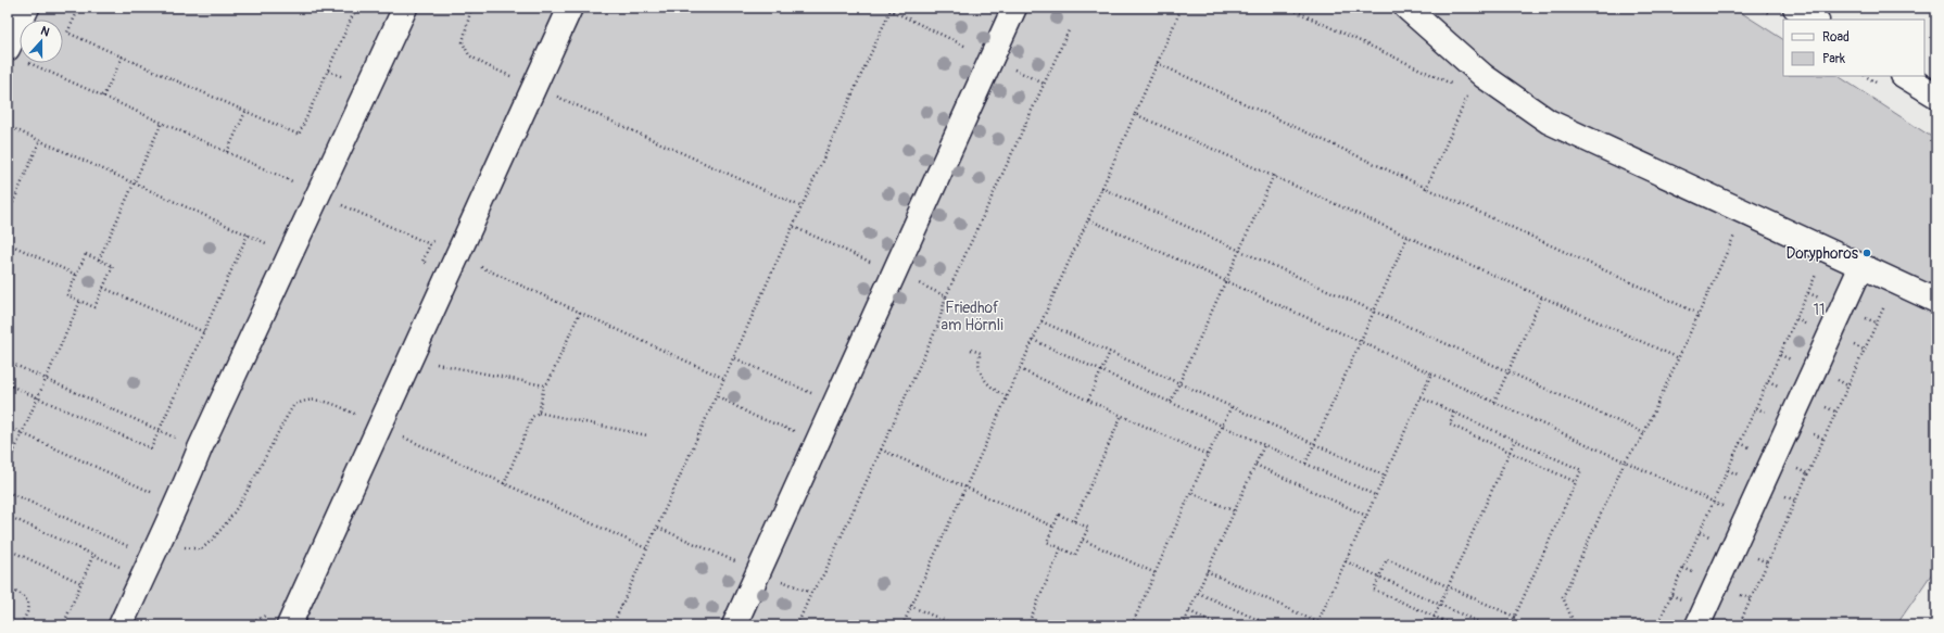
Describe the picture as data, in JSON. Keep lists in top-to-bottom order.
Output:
{
  "parks": ["Friedhof am Hörnli", "11"],
  "places": ["Doryphoros"],
  "legend": ["Road", "Park"],
  "north": "top"
}
